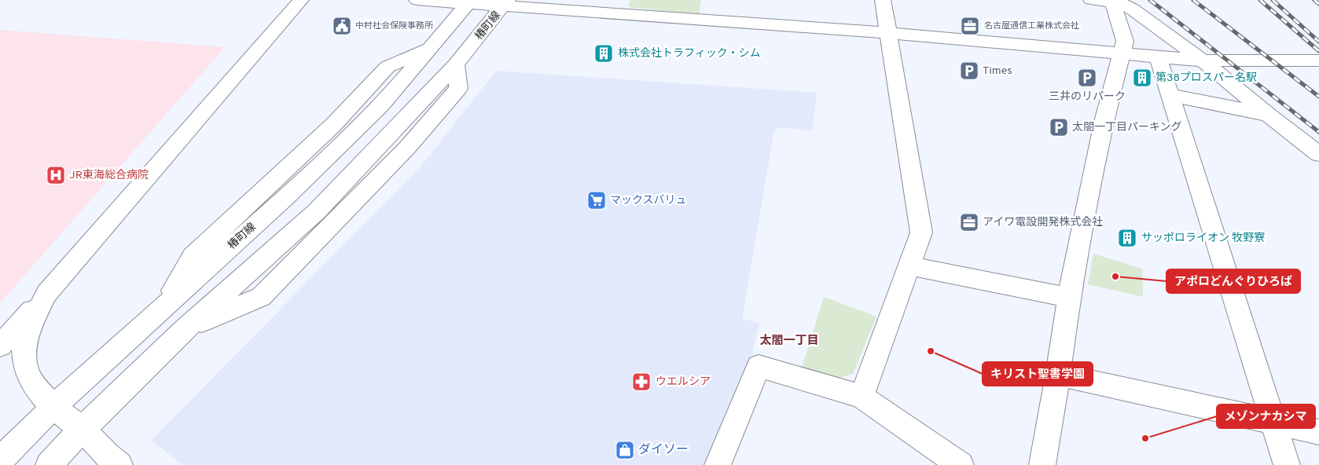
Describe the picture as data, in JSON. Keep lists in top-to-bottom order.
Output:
{
  "streets": {
    "street": ["椿町線"]
  },
  "districts": ["太閤一丁目"],
  "places": {
    "public building": ["中村社会保険事務所"],
    "office": ["名古屋通信工業株式会社", "アイワ電設開発株式会社"],
    "building": ["株式会社トラフィック・シム", "第38プロスパー名駅", "サッポロライオン 牧野寮"],
    "parking": ["Times", "三井のリパーク", "太閤一丁目パーキング"],
    "hospital": ["JR東海総合病院"],
    "supermarket": ["マックスバリュ"],
    "other": ["アポロどんぐりひろば", "キリスト聖書学園", "メゾンナカシマ"],
    "pharmacy": ["ウエルシア"],
    "shop": ["ダイソー"]
  }
}
